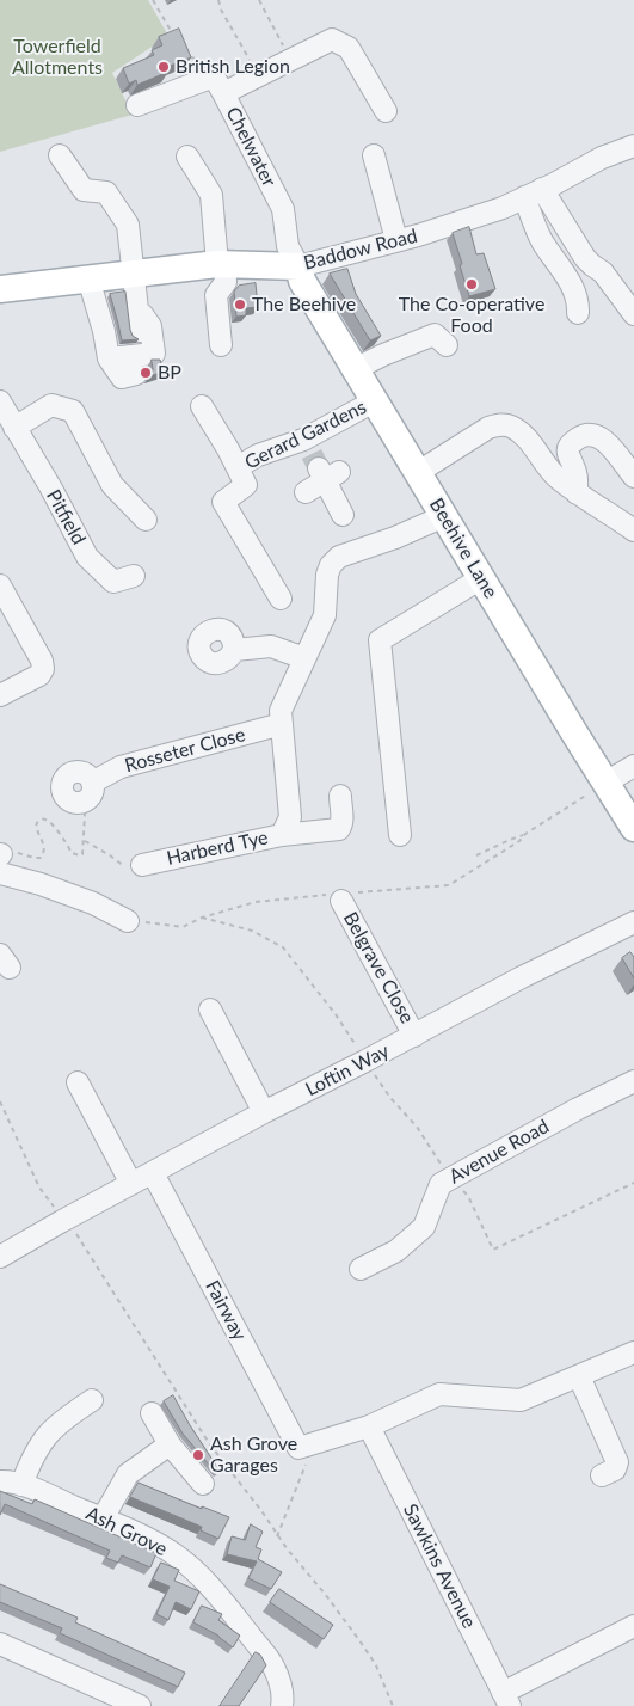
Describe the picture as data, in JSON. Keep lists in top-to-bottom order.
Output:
{
  "streets": {
    "main road": ["Baddow Road", "Beehive Lane"],
    "street": [
      "Chelwater",
      "Gerard Gardens",
      "Pitfield",
      "Rosseter Close",
      "Harberd Tye",
      "Belgrave Close",
      "Loftin Way",
      "Avenue Road",
      "Fairway",
      "Ash Grove",
      "Sawkins Avenue"
    ]
  },
  "crossings": [
    ["Chelwater", "Baddow Road"],
    ["Chelwater", "Beehive Lane"],
    ["Baddow Road", "Beehive Lane"],
    ["Gerard Gardens", "Beehive Lane"],
    ["Beehive Lane", "Harberd Tye"],
    ["Rosseter Close", "Harberd Tye"],
    ["Belgrave Close", "Loftin Way"],
    ["Loftin Way", "Fairway"]
  ],
  "parks": ["Towerfield Allotments"],
  "places": [
    "British Legion",
    "The Co-operative Food",
    "The Beehive",
    "BP",
    "Ash Grove Garages"
  ]
}
